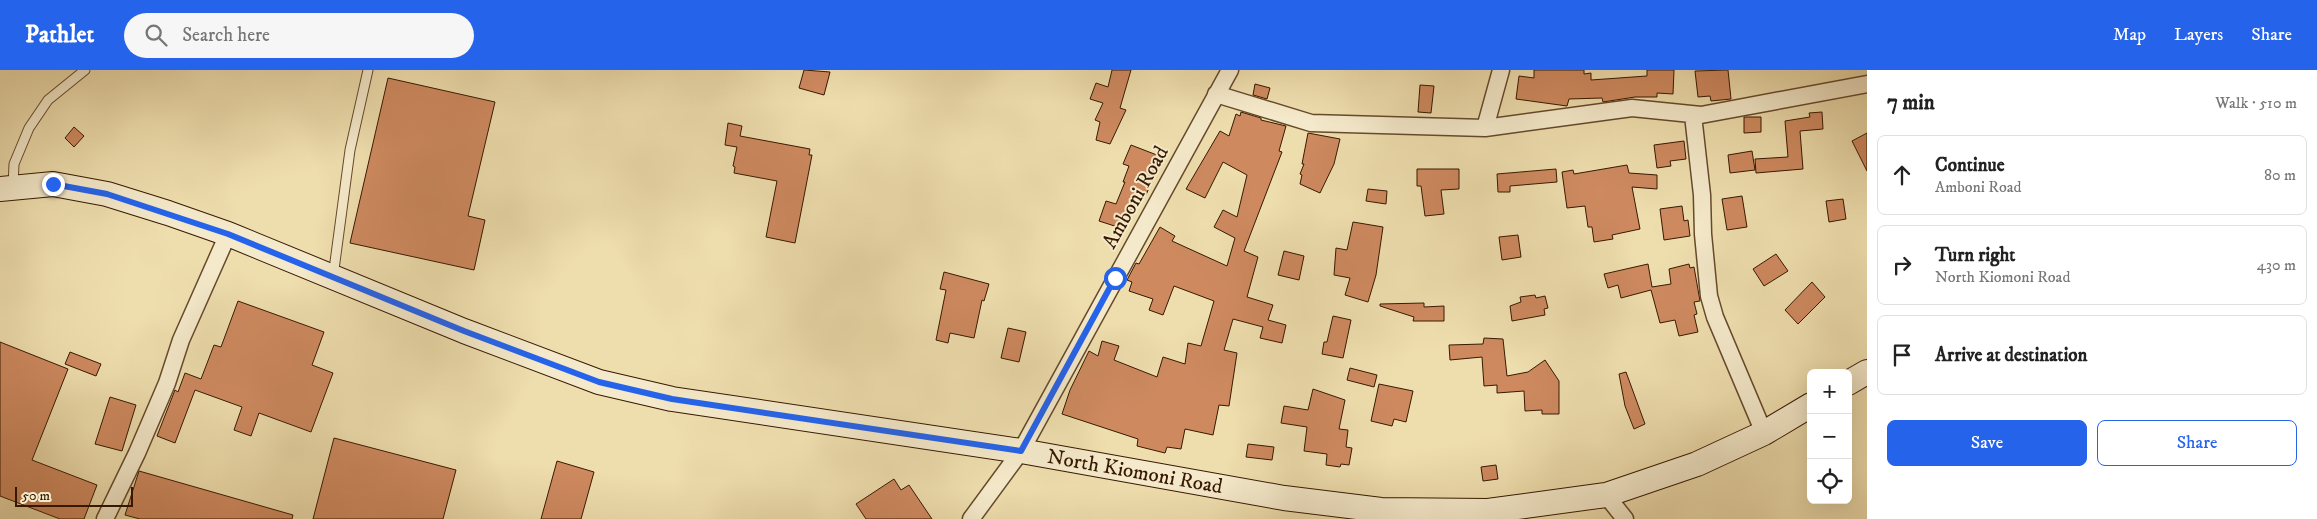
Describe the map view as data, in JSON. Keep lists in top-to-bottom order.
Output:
{
  "streets": {
    "main road": ["North Kiomoni Road"],
    "street": ["Amboni Road"]
  },
  "crossings": [
    ["Amboni Road", "North Kiomoni Road"]
  ],
  "scale_bar": "50 m",
  "page": {
    "header": "Pathlet",
    "search": "Search here",
    "nav": ["Map", "Layers", "Share"],
    "heading": ["7 min", "Walk · 510 m"],
    "list": [
      ["Continue", "Amboni Road", "80 m"],
      ["Turn right", "North Kiomoni Road", "430 m"],
      "Arrive at destination"
    ],
    "map_buttons": ["+", "−"],
    "buttons": ["Save", "Share"],
    "scale": "50 m"
  }
}
